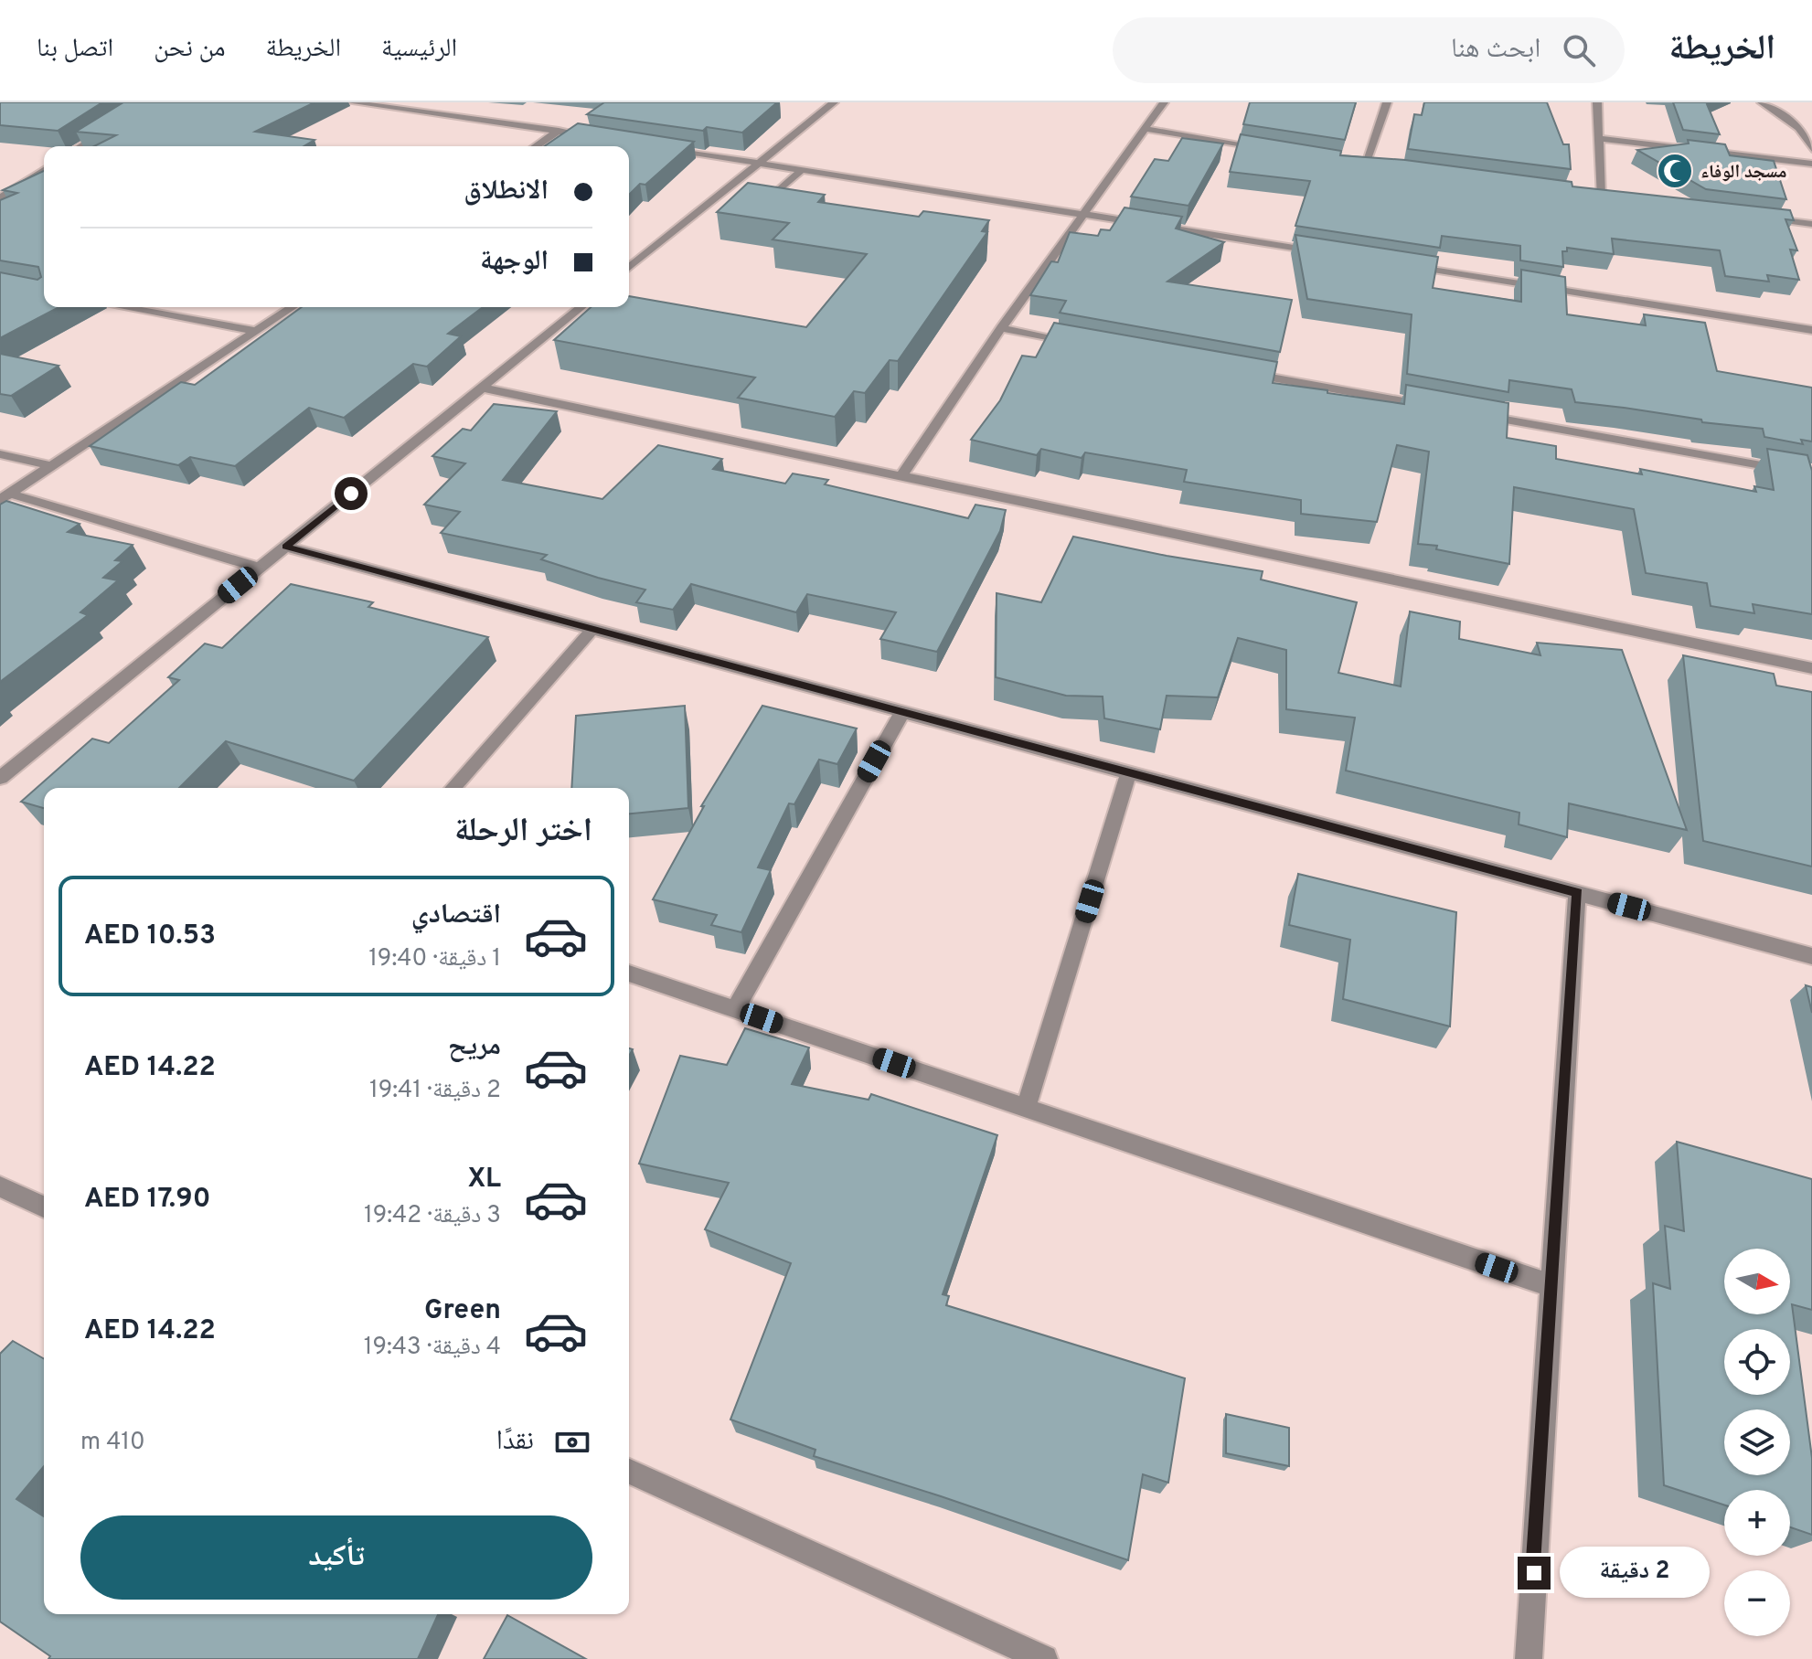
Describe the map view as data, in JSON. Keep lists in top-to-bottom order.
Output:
{
  "places": {
    "mosque": ["مسجد الوفاء"]
  },
  "north": "right",
  "page": {
    "header": "الخريطة",
    "search": "ابحث هنا",
    "nav": [
      "الرئيسية",
      "الخريطة",
      "من نحن",
      "اتصل بنا"
    ],
    "banner": ["الانطلاق", "الوجهة"],
    "heading": "اختر الرحلة",
    "list": [
      {
        "name": "اقتصادي",
        "note": "1 دقيقة · 19:40",
        "value": "AED 10.53"
      },
      {
        "name": "مريح",
        "note": "2 دقيقة · 19:41",
        "value": "AED 14.22"
      },
      {
        "name": "XL",
        "note": "3 دقيقة · 19:42",
        "value": "AED 17.90"
      },
      {
        "name": "Green",
        "note": "4 دقيقة · 19:43",
        "value": "AED 14.22"
      }
    ],
    "map_buttons": ["+", "−"],
    "pay": ["نقدًا", "410 m"],
    "buttons": "تأكيد",
    "bubble": "2 دقيقة"
  }
}
